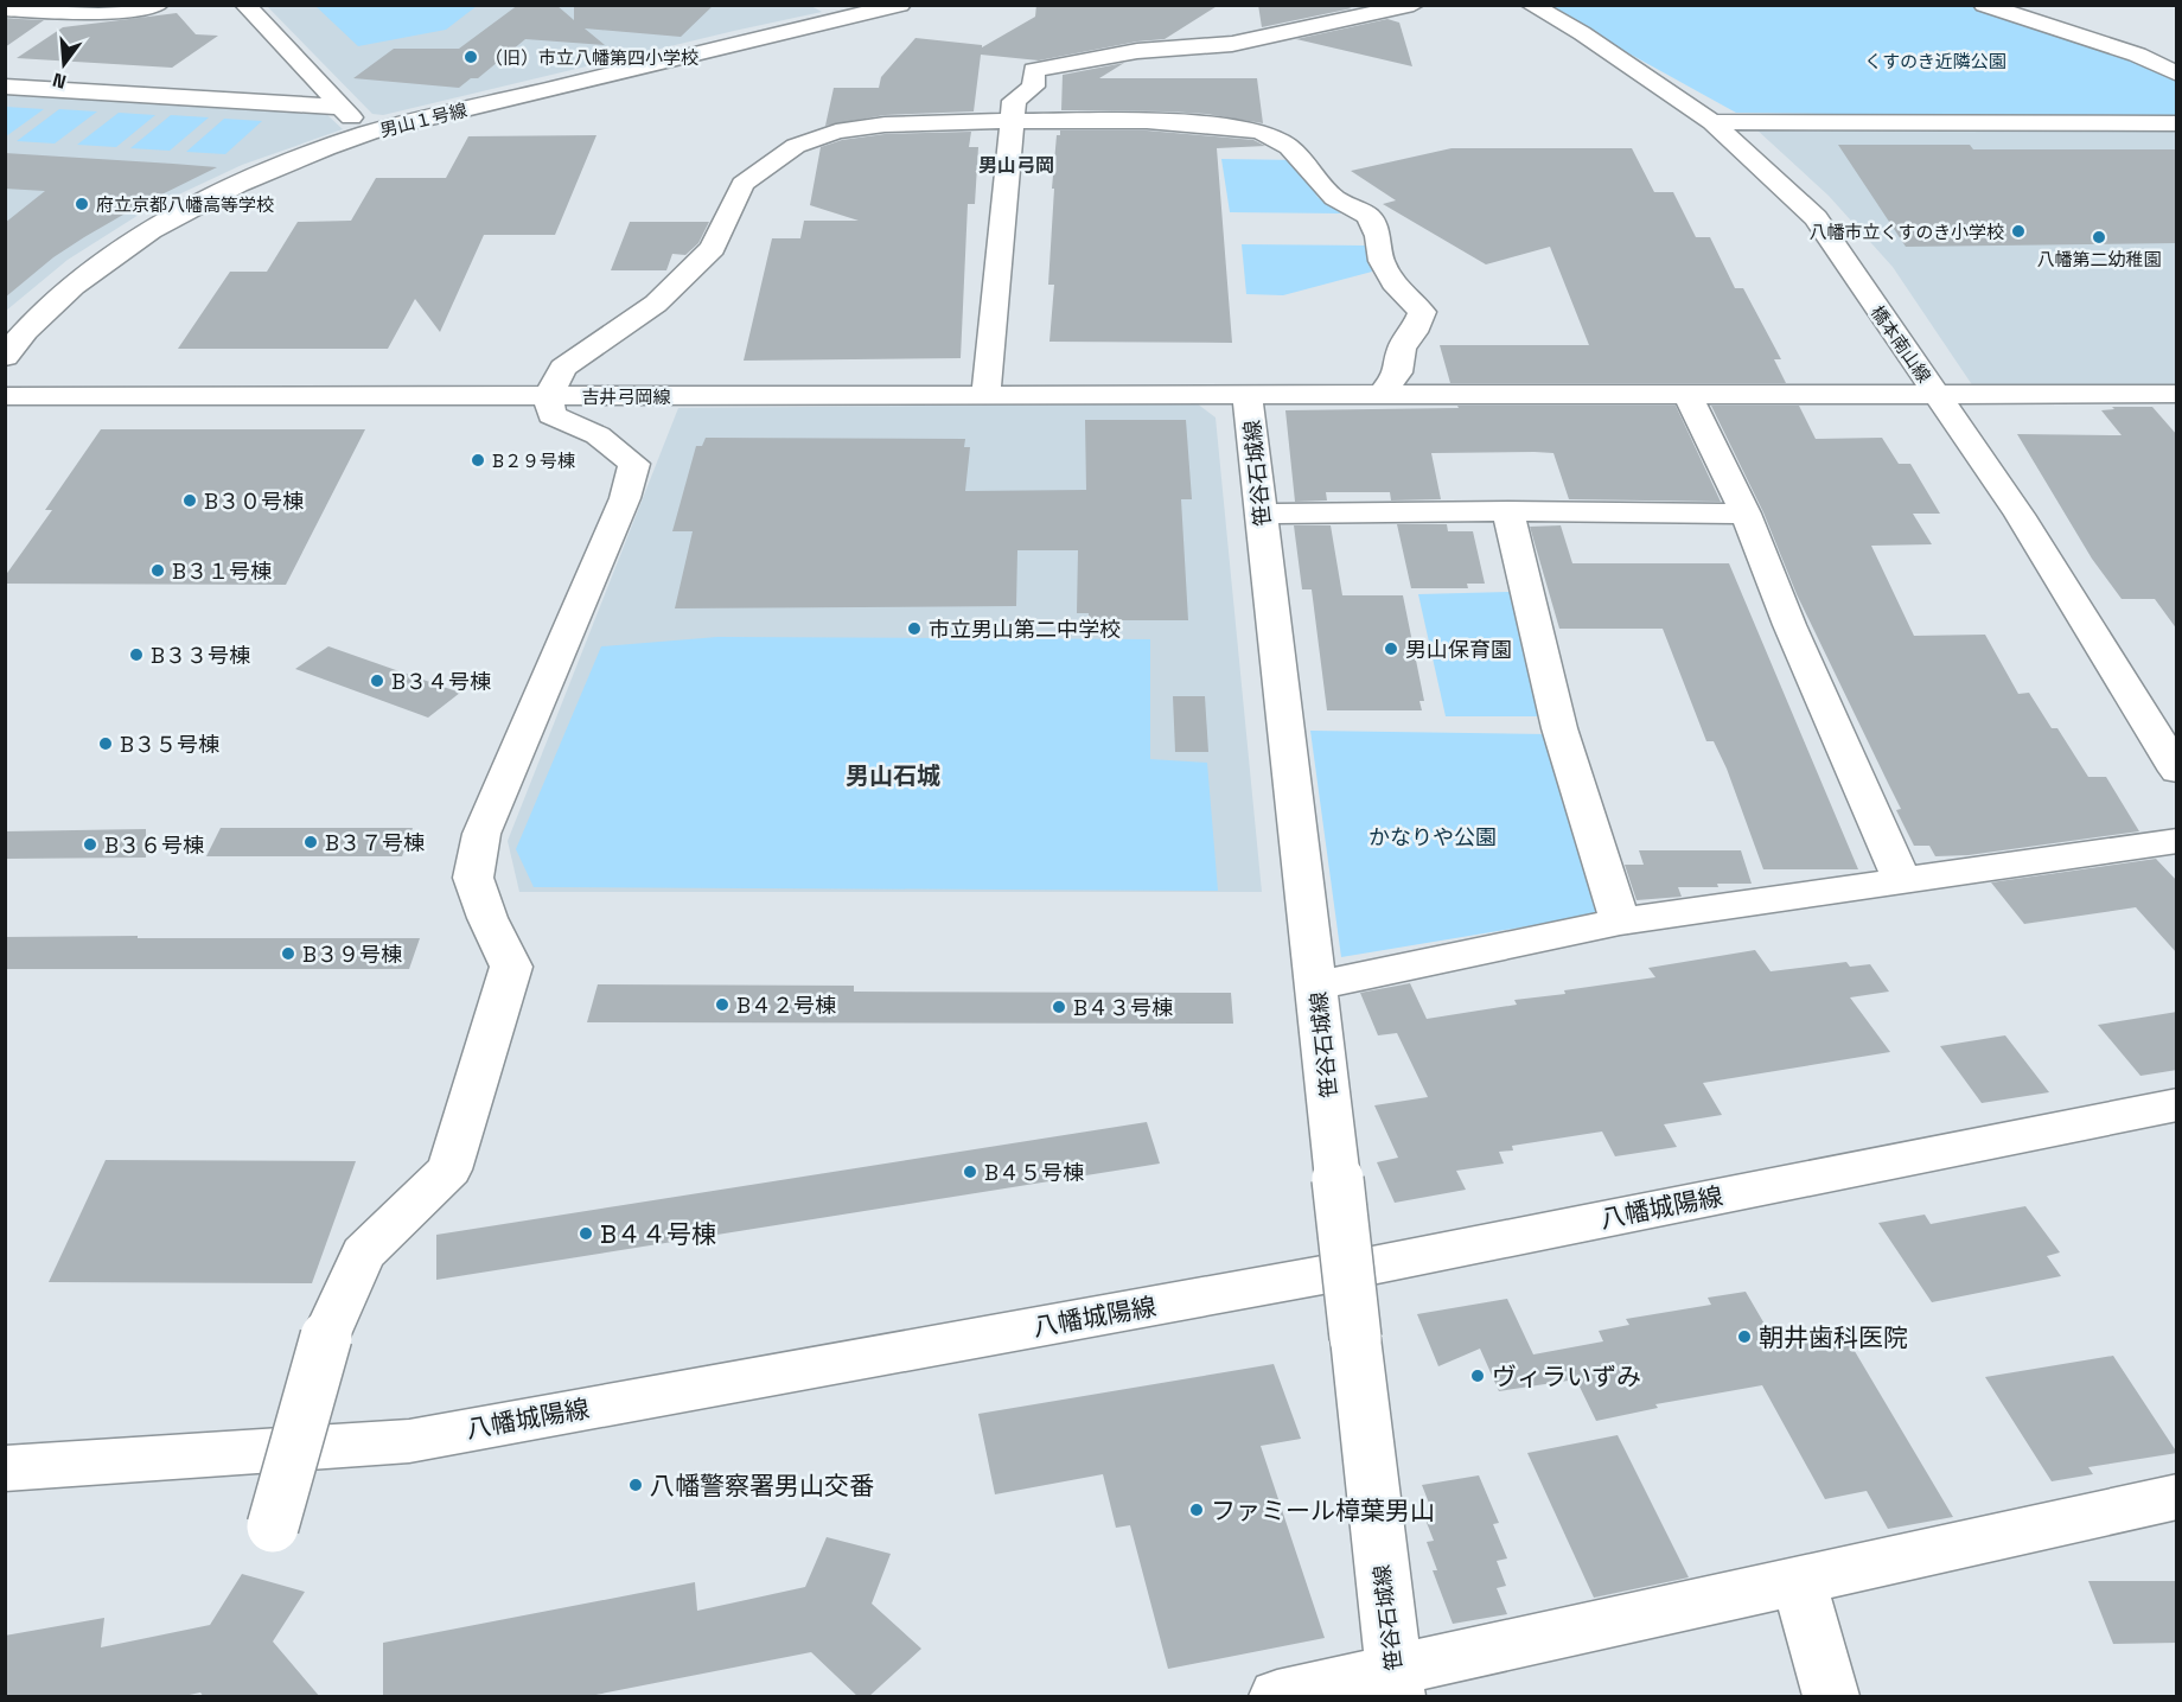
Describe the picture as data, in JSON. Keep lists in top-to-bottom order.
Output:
{
  "streets": {
    "street": [
      "男山１号線",
      "橋本南山線",
      "吉井弓岡線",
      "笹谷石城線",
      "八幡城陽線"
    ]
  },
  "crossings": [
    ["橋本南山線", "吉井弓岡線"],
    ["吉井弓岡線", "笹谷石城線"]
  ],
  "districts": ["男山弓岡", "男山石城"],
  "parks": ["くすのき近隣公園", "かなりや公園"],
  "places": [
    "（旧）市立八幡第四小学校",
    "府立京都八幡高等学校",
    "八幡市立くすのき小学校",
    "八幡第二幼稚園",
    "B２９号棟",
    "B３０号棟",
    "B３１号棟",
    "市立男山第二中学校",
    "男山保育園",
    "B３３号棟",
    "B３４号棟",
    "B３５号棟",
    "B３７号棟",
    "B３６号棟",
    "B３９号棟",
    "B４２号棟",
    "B４３号棟",
    "B４５号棟",
    "B４４号棟",
    "朝井歯科医院",
    "ヴィラいずみ",
    "八幡警察署男山交番",
    "ファミール樟葉男山"
  ],
  "north": "bottom"
}
